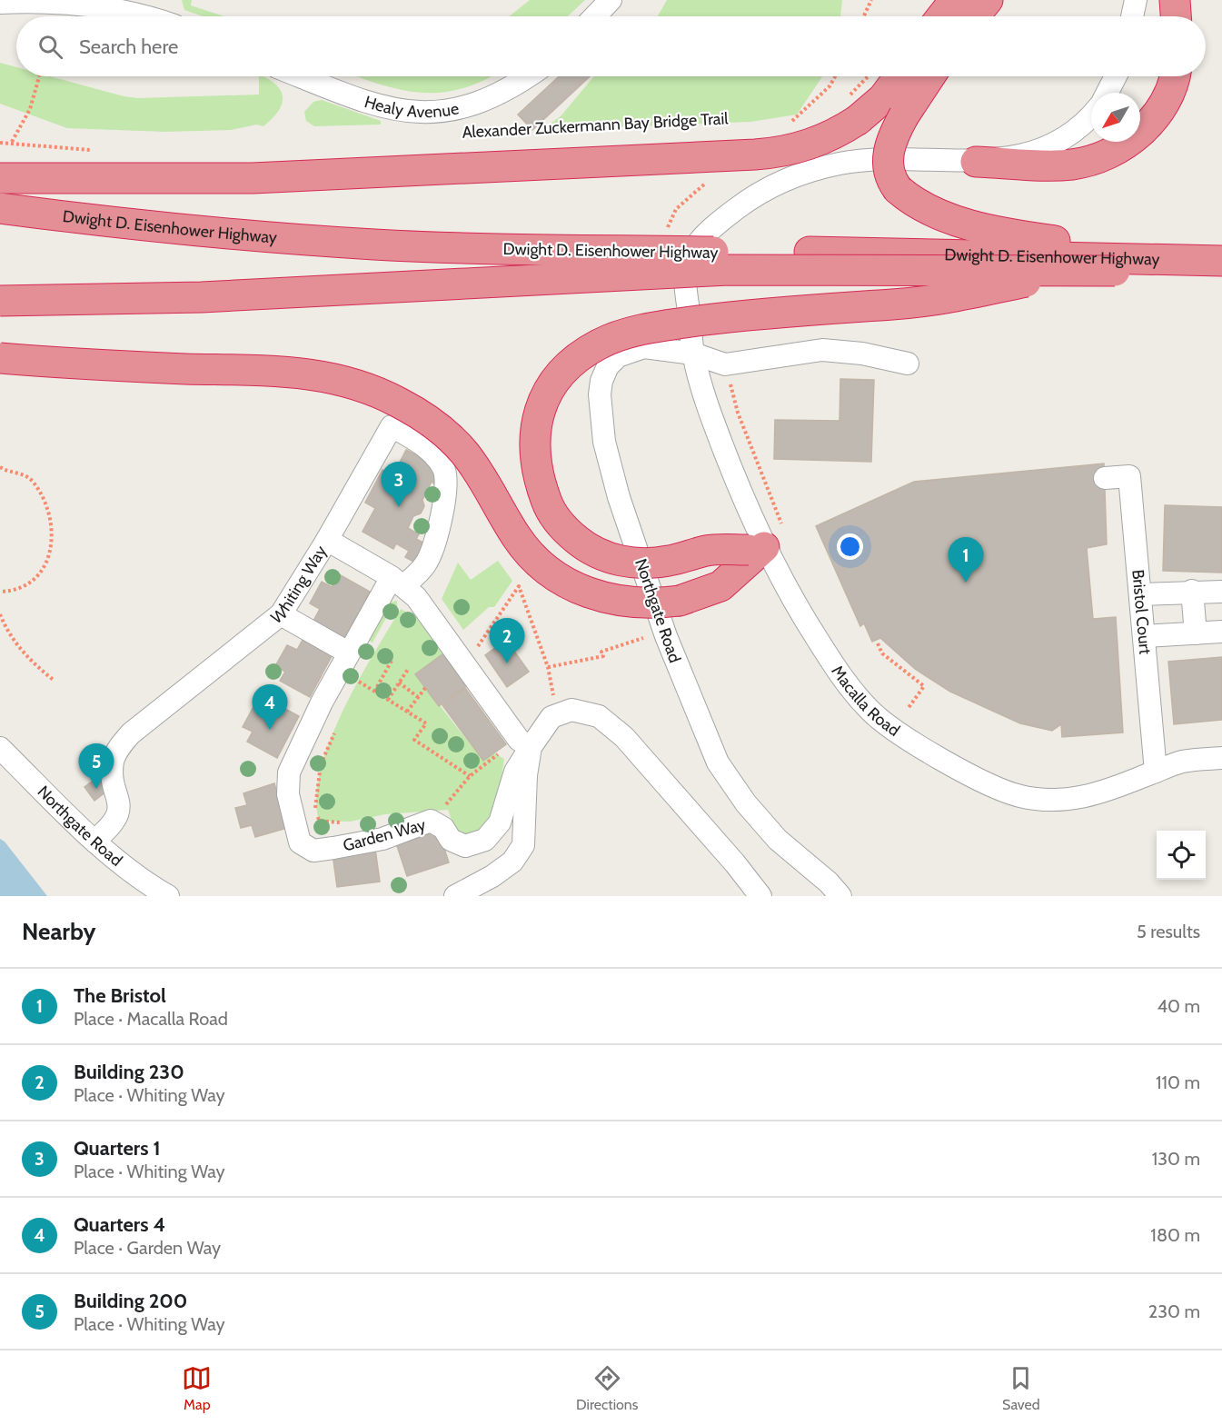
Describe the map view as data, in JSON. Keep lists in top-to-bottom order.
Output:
{
  "streets": {
    "highway": ["Dwight D. Eisenhower Highway"],
    "street": [
      "Healy Avenue",
      "Whiting Way",
      "Northgate Road",
      "Bristol Court",
      "Macalla Road",
      "Garden Way"
    ]
  },
  "crossings": [
    ["Whiting Way", "Northgate Road"],
    ["Whiting Way", "Garden Way"],
    ["Northgate Road", "Macalla Road"],
    ["Bristol Court", "Macalla Road"]
  ],
  "north": "bottom left",
  "page": {
    "search": "Search here",
    "pins": [
      "3",
      "1",
      "2",
      "4",
      "5"
    ],
    "heading": ["Nearby", "5 results"],
    "list": [
      {
        "mark": "1",
        "name": "The Bristol",
        "note": "Place · Macalla Road",
        "value": "40 m"
      },
      {
        "mark": "2",
        "name": "Building 230",
        "note": "Place · Whiting Way",
        "value": "110 m"
      },
      {
        "mark": "3",
        "name": "Quarters 1",
        "note": "Place · Whiting Way",
        "value": "130 m"
      },
      {
        "mark": "4",
        "name": "Quarters 4",
        "note": "Place · Garden Way",
        "value": "180 m"
      },
      {
        "mark": "5",
        "name": "Building 200",
        "note": "Place · Whiting Way",
        "value": "230 m"
      }
    ],
    "nav": ["Map", "Directions", "Saved"]
  }
}
